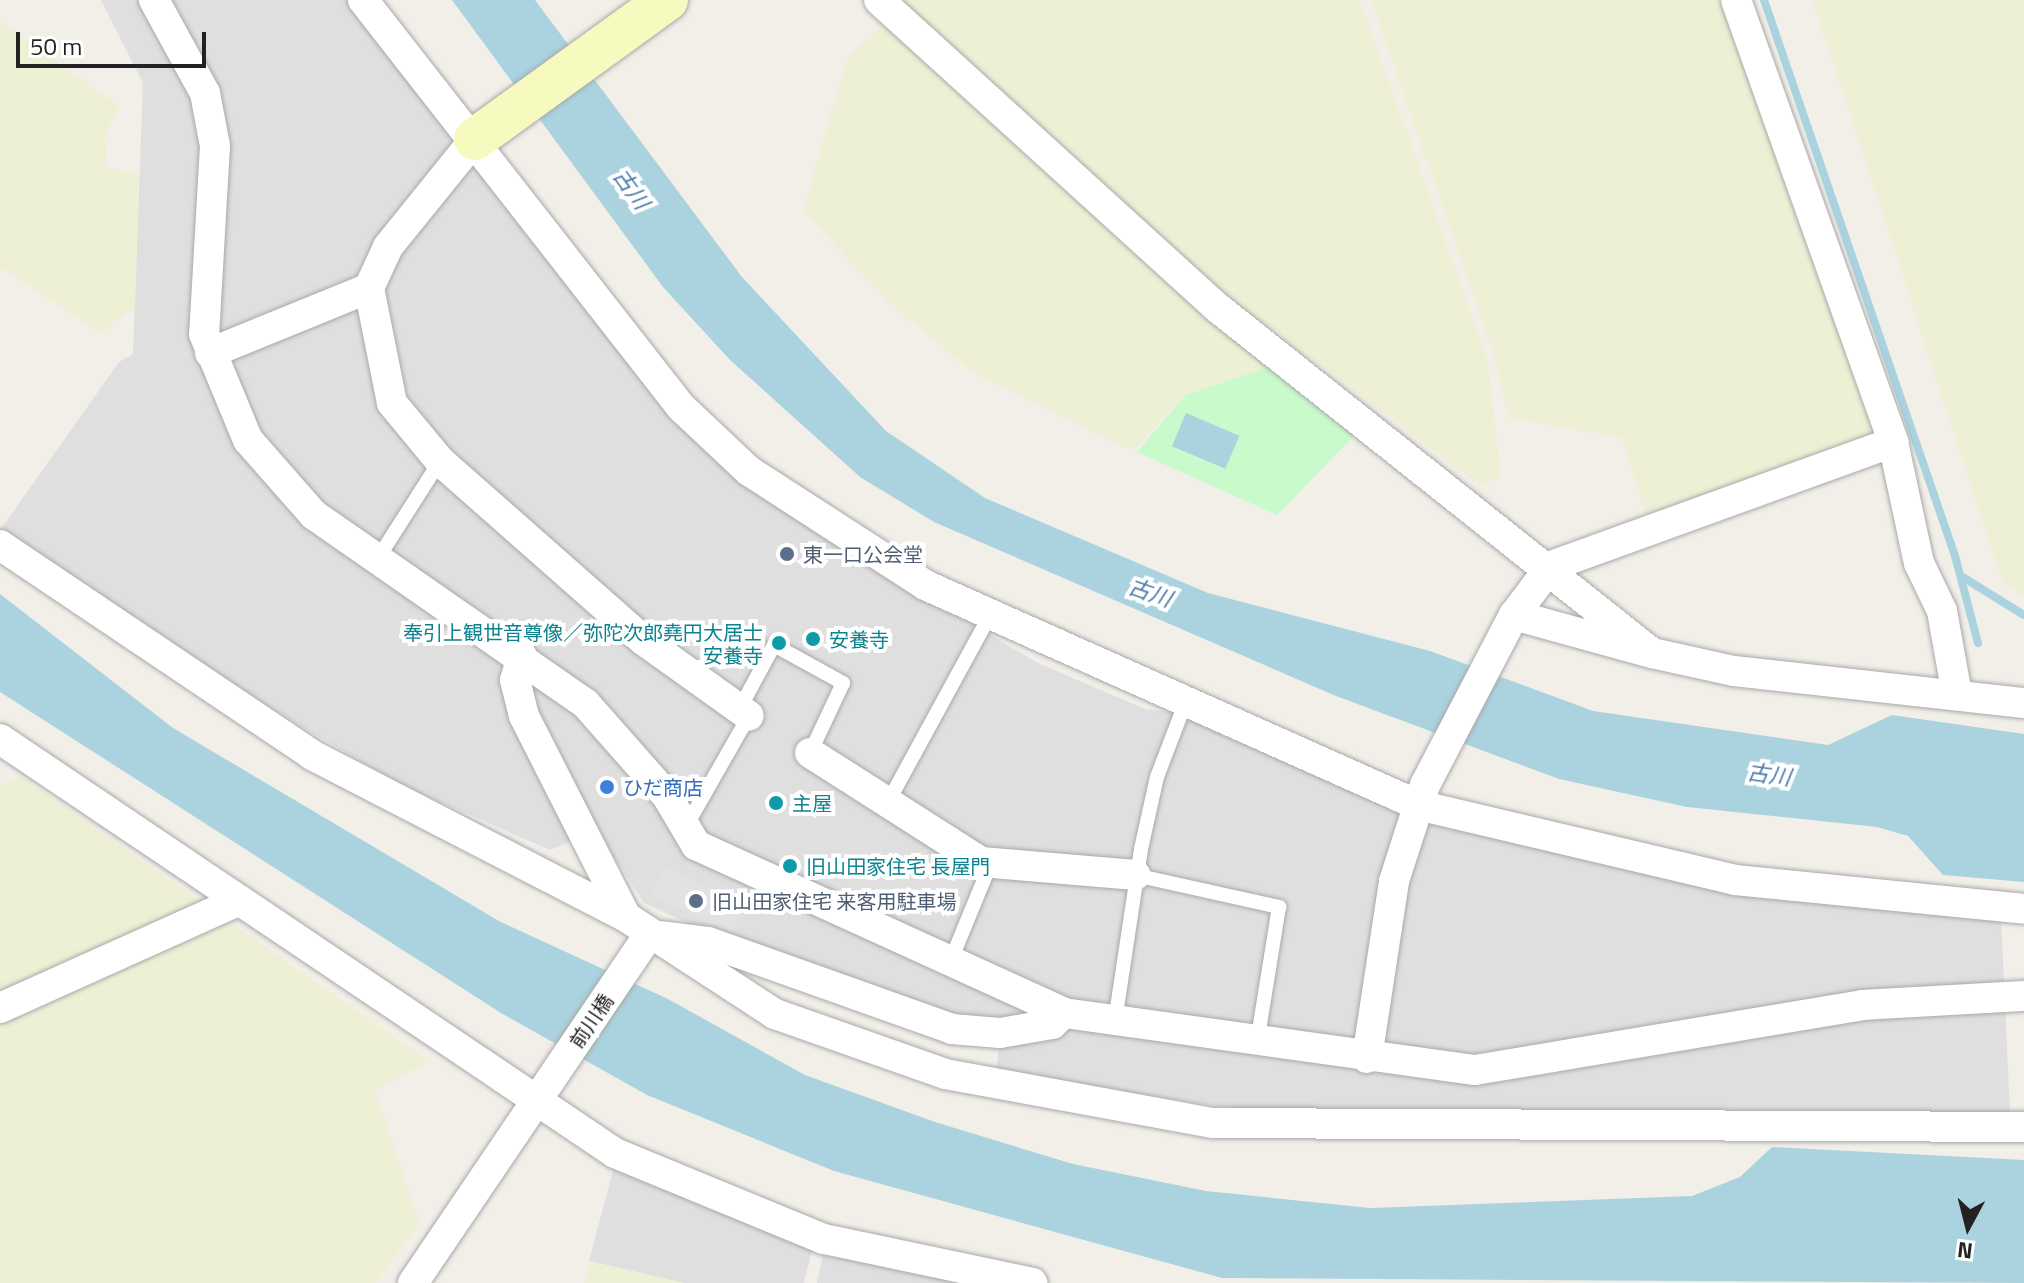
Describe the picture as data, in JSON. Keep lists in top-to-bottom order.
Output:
{
  "streets": {
    "street": ["前川橋"]
  },
  "water": ["古川"],
  "places": [
    "東一口公会堂",
    "安養寺",
    "奉引上観世音尊像／弥陀次郎堯円大居士 安養寺",
    "ひだ商店",
    "主屋",
    "旧山田家住宅 長屋門",
    "旧山田家住宅 来客用駐車場"
  ],
  "scale_bar": "50 m",
  "north": "bottom"
}
